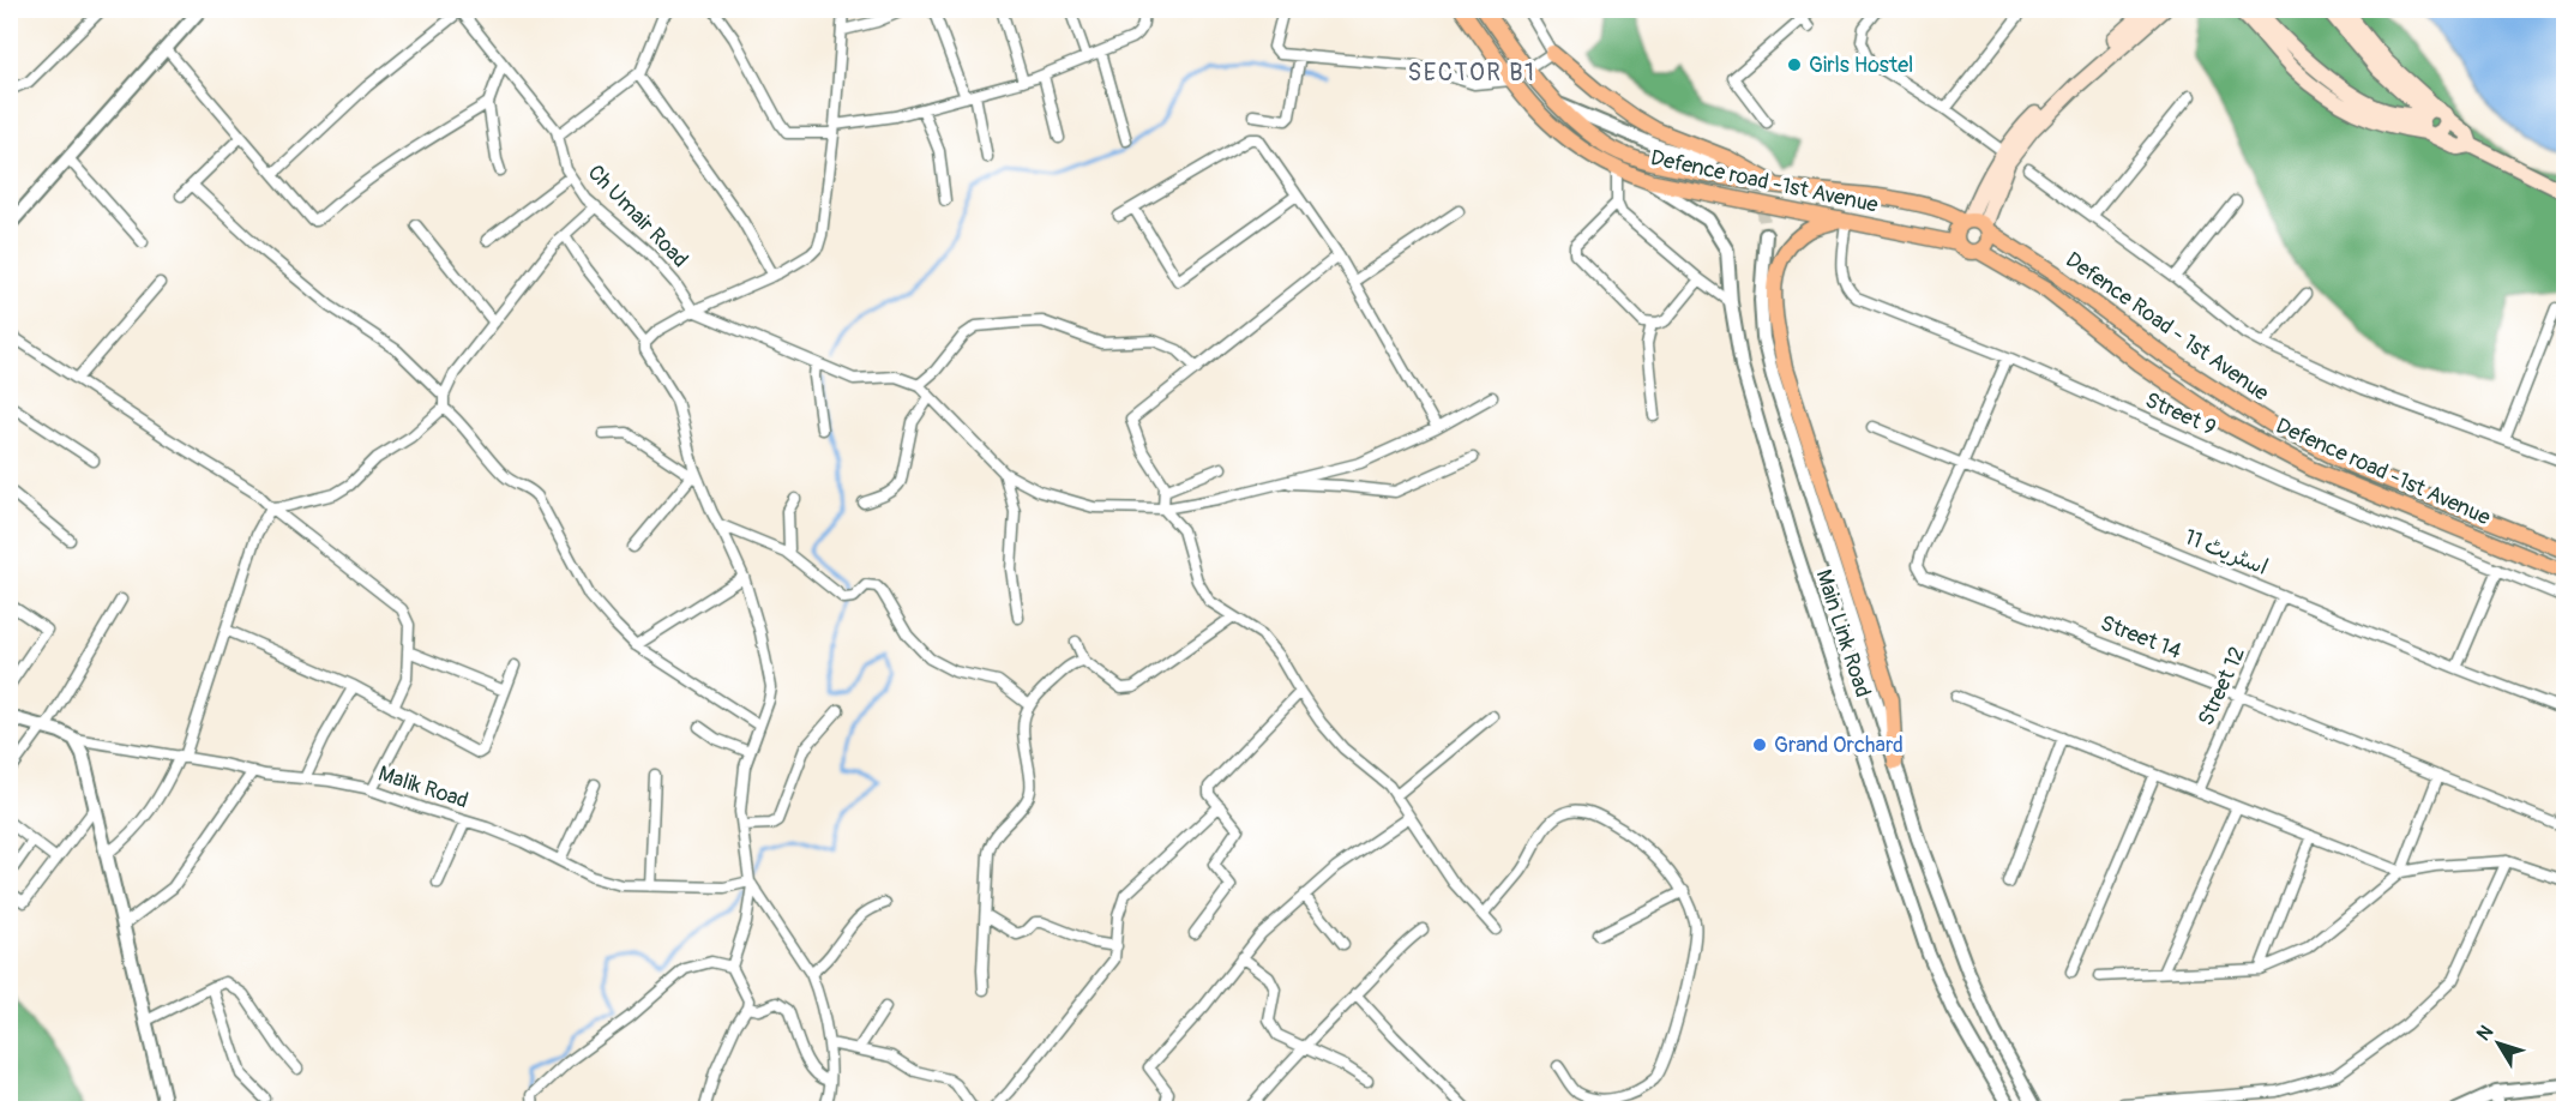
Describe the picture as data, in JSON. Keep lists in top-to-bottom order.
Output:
{
  "streets": {
    "main road": ["Defence road -1st Avenue", "Defence Road - 1st Avenue"],
    "street": [
      "Ch Umair Road",
      "Street 9",
      "اسٹریٹ 11",
      "Main Link Road",
      "Street 14",
      "Street 12",
      "Malik Road"
    ]
  },
  "crossings": [
    ["Defence road -1st Avenue", "Defence Road - 1st Avenue"],
    ["Defence road -1st Avenue", "Street 9"],
    ["Defence road -1st Avenue", "Main Link Road"],
    ["Street 9", "Street 14"],
    ["اسٹریٹ 11", "Street 14"],
    ["اسٹریٹ 11", "Street 12"],
    ["Street 14", "Street 12"]
  ],
  "districts": ["SECTOR B1"],
  "places": ["Girls Hostel", "Grand Orchard"],
  "north": "top left"
}
